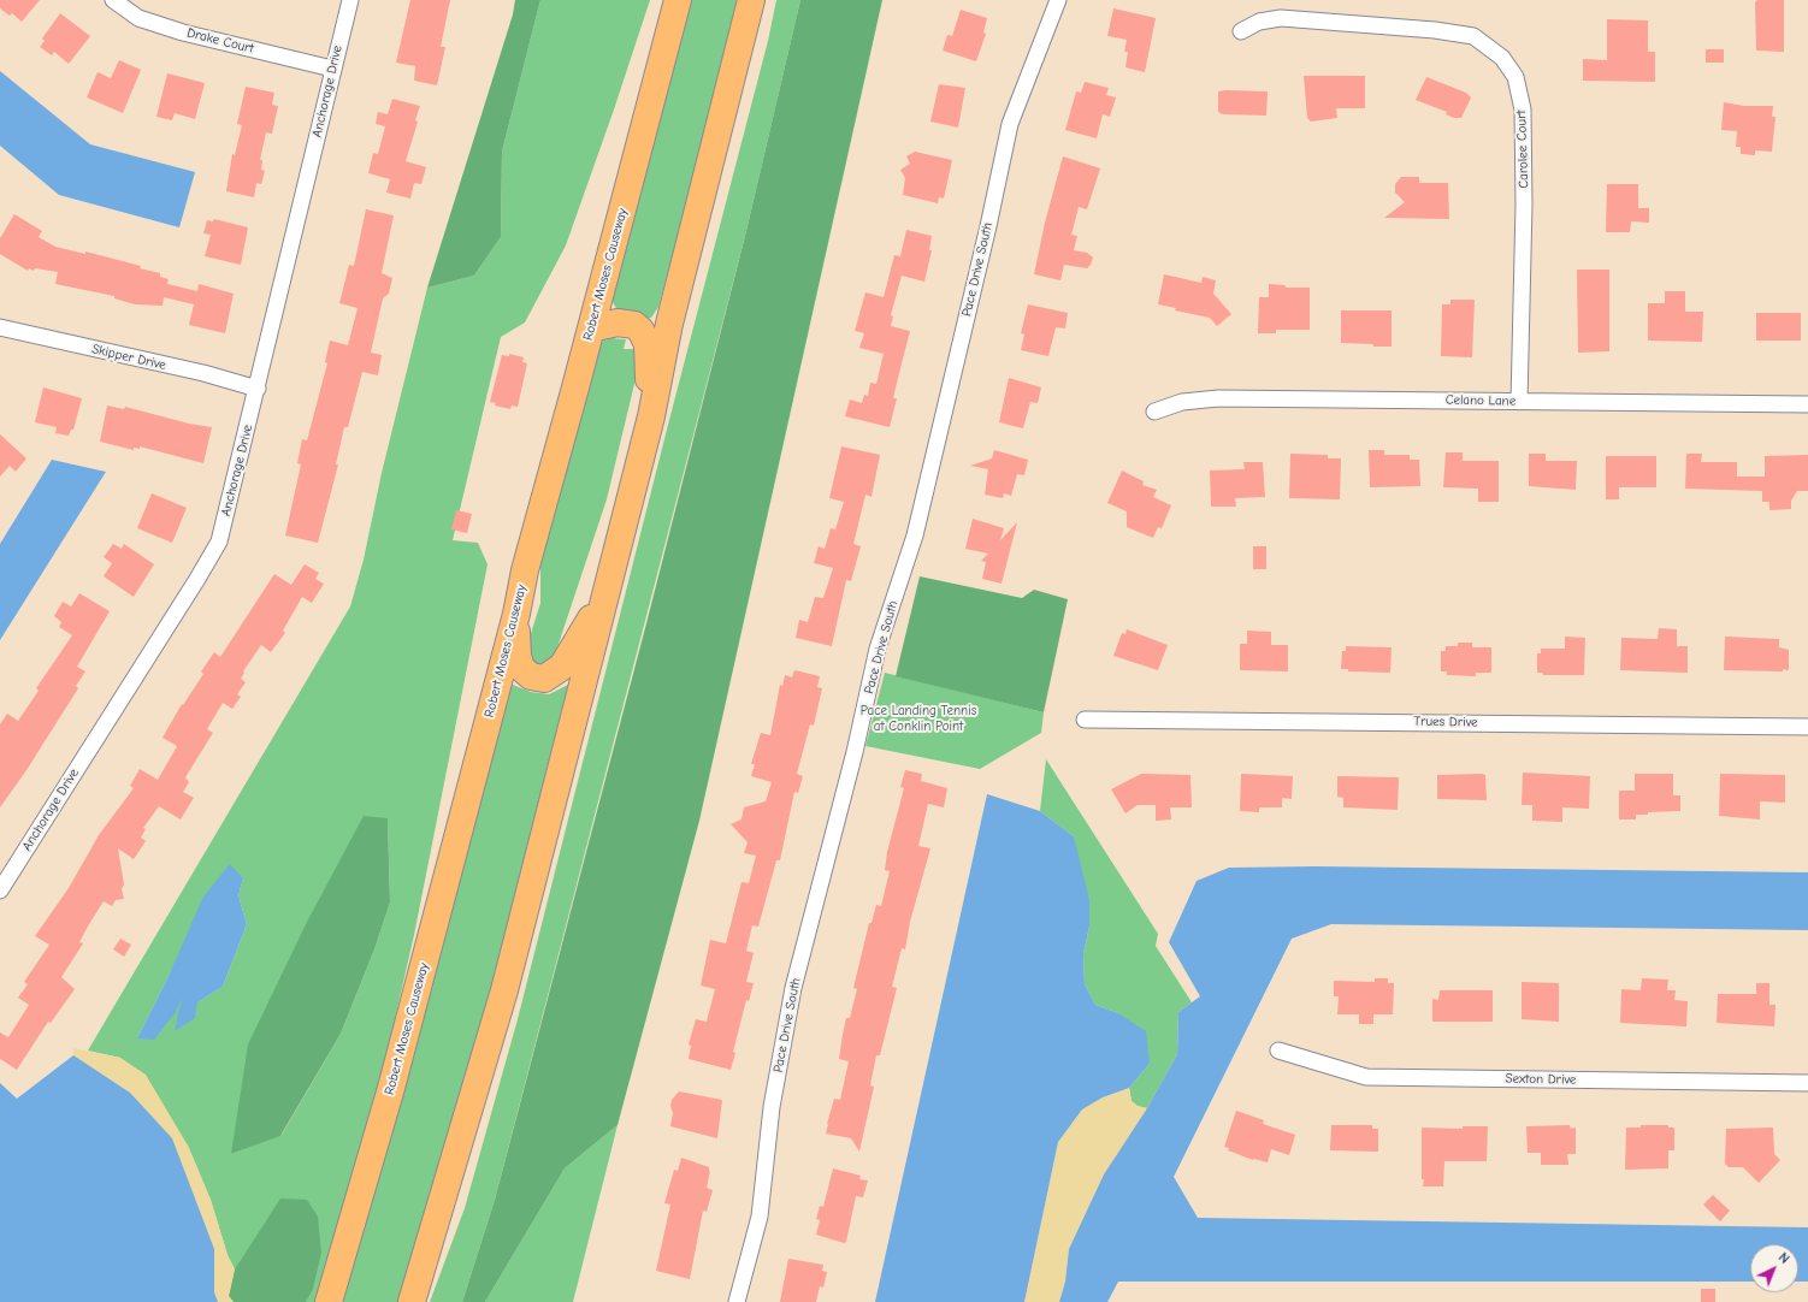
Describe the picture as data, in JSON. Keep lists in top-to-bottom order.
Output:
{
  "streets": {
    "highway": ["Robert Moses Causeway"],
    "street": [
      "Drake Court",
      "Anchorage Drive",
      "Carolee Court",
      "Pace Drive South",
      "Skipper Drive",
      "Celano Lane",
      "Trues Drive",
      "Sexton Drive"
    ]
  },
  "crossings": [
    ["Drake Court", "Anchorage Drive"],
    ["Anchorage Drive", "Skipper Drive"],
    ["Carolee Court", "Celano Lane"]
  ],
  "parks": ["Pace Landing Tennis at Conklin Point"],
  "north": "top right"
}
